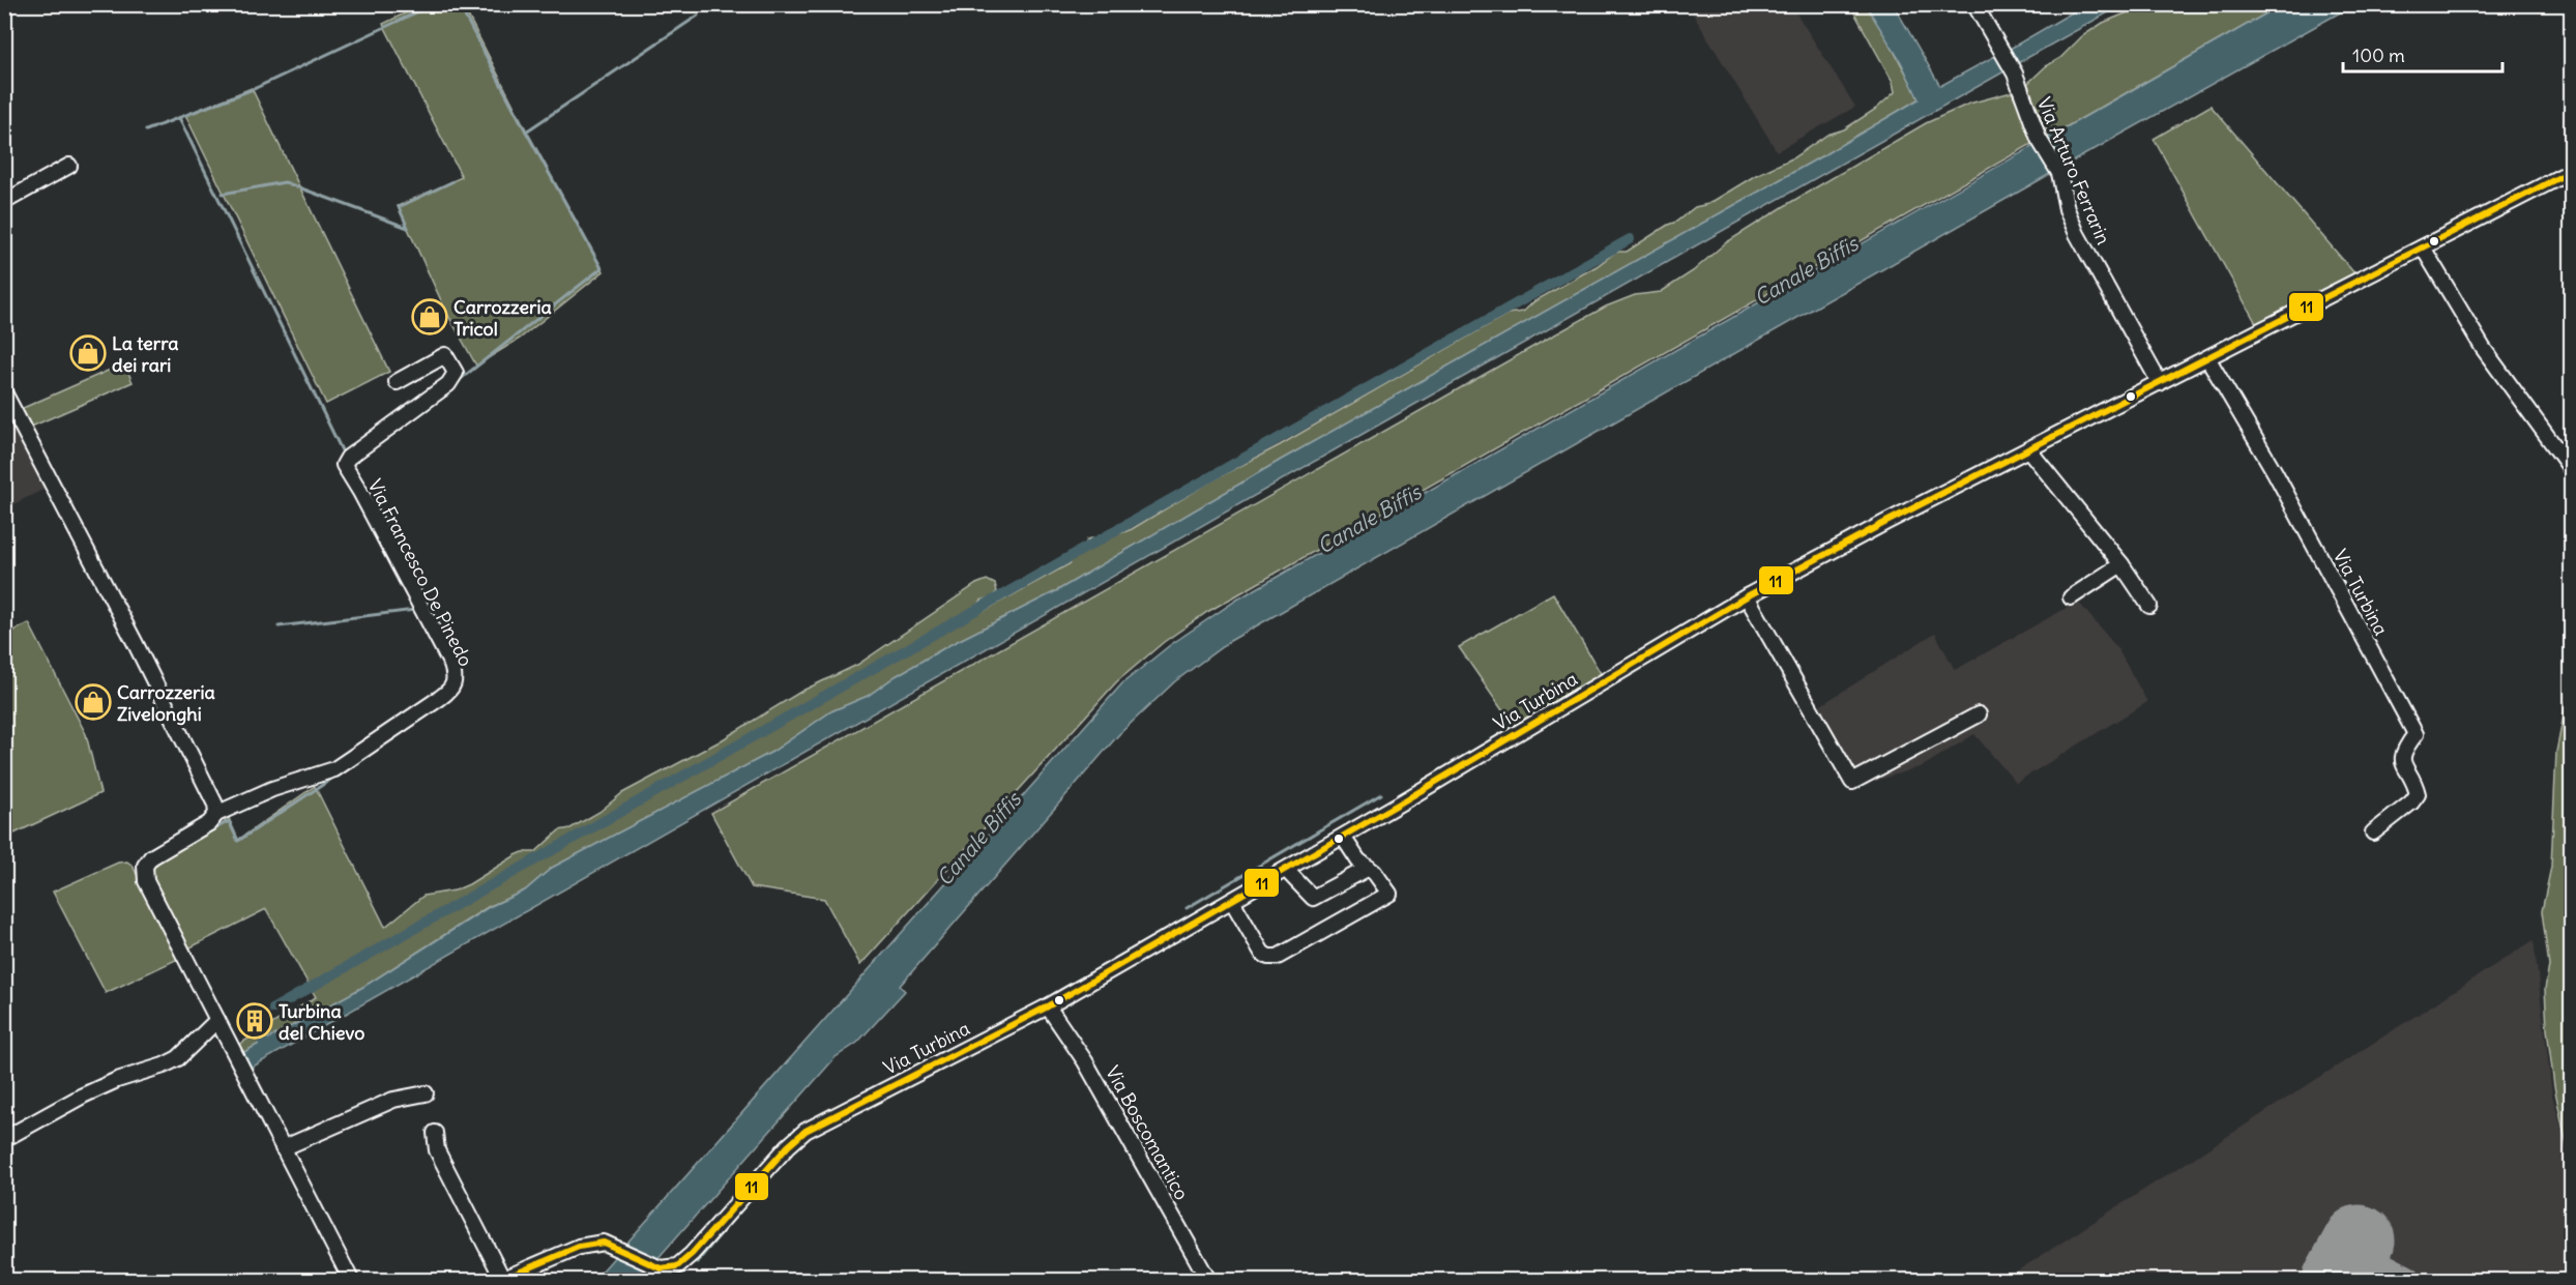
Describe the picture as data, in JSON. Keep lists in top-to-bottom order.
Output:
{
  "streets": {
    "street": [
      "Via Arturo Ferrarin",
      "Via Francesco De Pinedo",
      "Via Turbina",
      "Via Boscomantico"
    ]
  },
  "crossings": [
    ["Via Arturo Ferrarin", "Via Turbina"],
    ["Via Turbina", "Via Boscomantico"]
  ],
  "water": ["Canale Biffis"],
  "places": {
    "shop": ["Carrozzeria Tricol", "La terra dei rari", "Carrozzeria Zivelonghi"],
    "building": ["Turbina del Chievo"]
  },
  "lines": ["transit line 11"],
  "scale_bar": "100 m"
}
